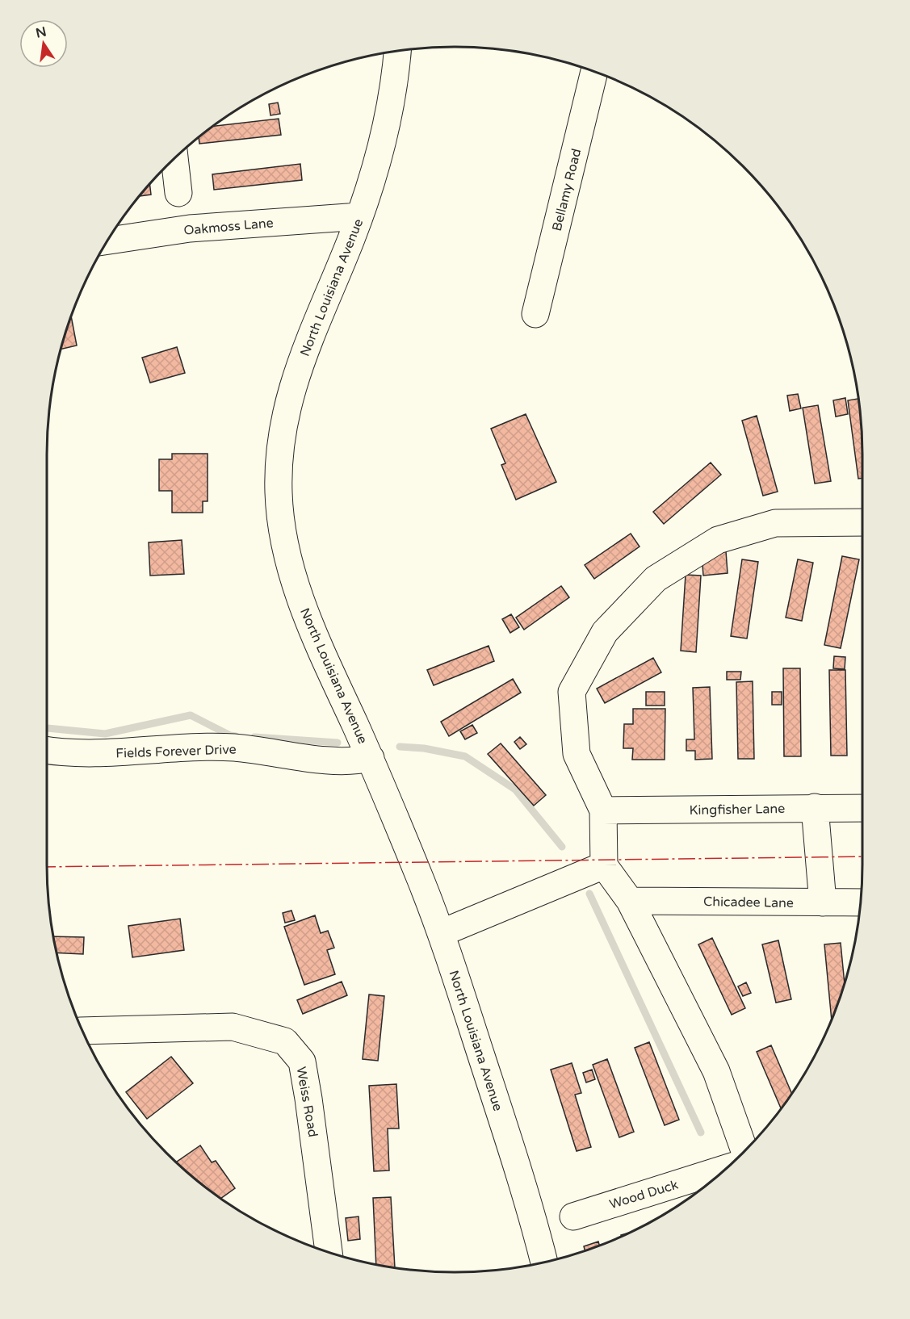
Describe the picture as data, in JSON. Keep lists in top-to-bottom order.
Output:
{
  "streets": {
    "street": [
      "Bellamy Road",
      "Oakmoss Lane",
      "North Louisiana Avenue",
      "Fields Forever Drive",
      "Kingfisher Lane",
      "Chicadee Lane",
      "Weiss Road",
      "Wood Duck"
    ]
  },
  "crossings": [
    ["Oakmoss Lane", "North Louisiana Avenue"],
    ["North Louisiana Avenue", "Fields Forever Drive"]
  ],
  "north": "top"
}
